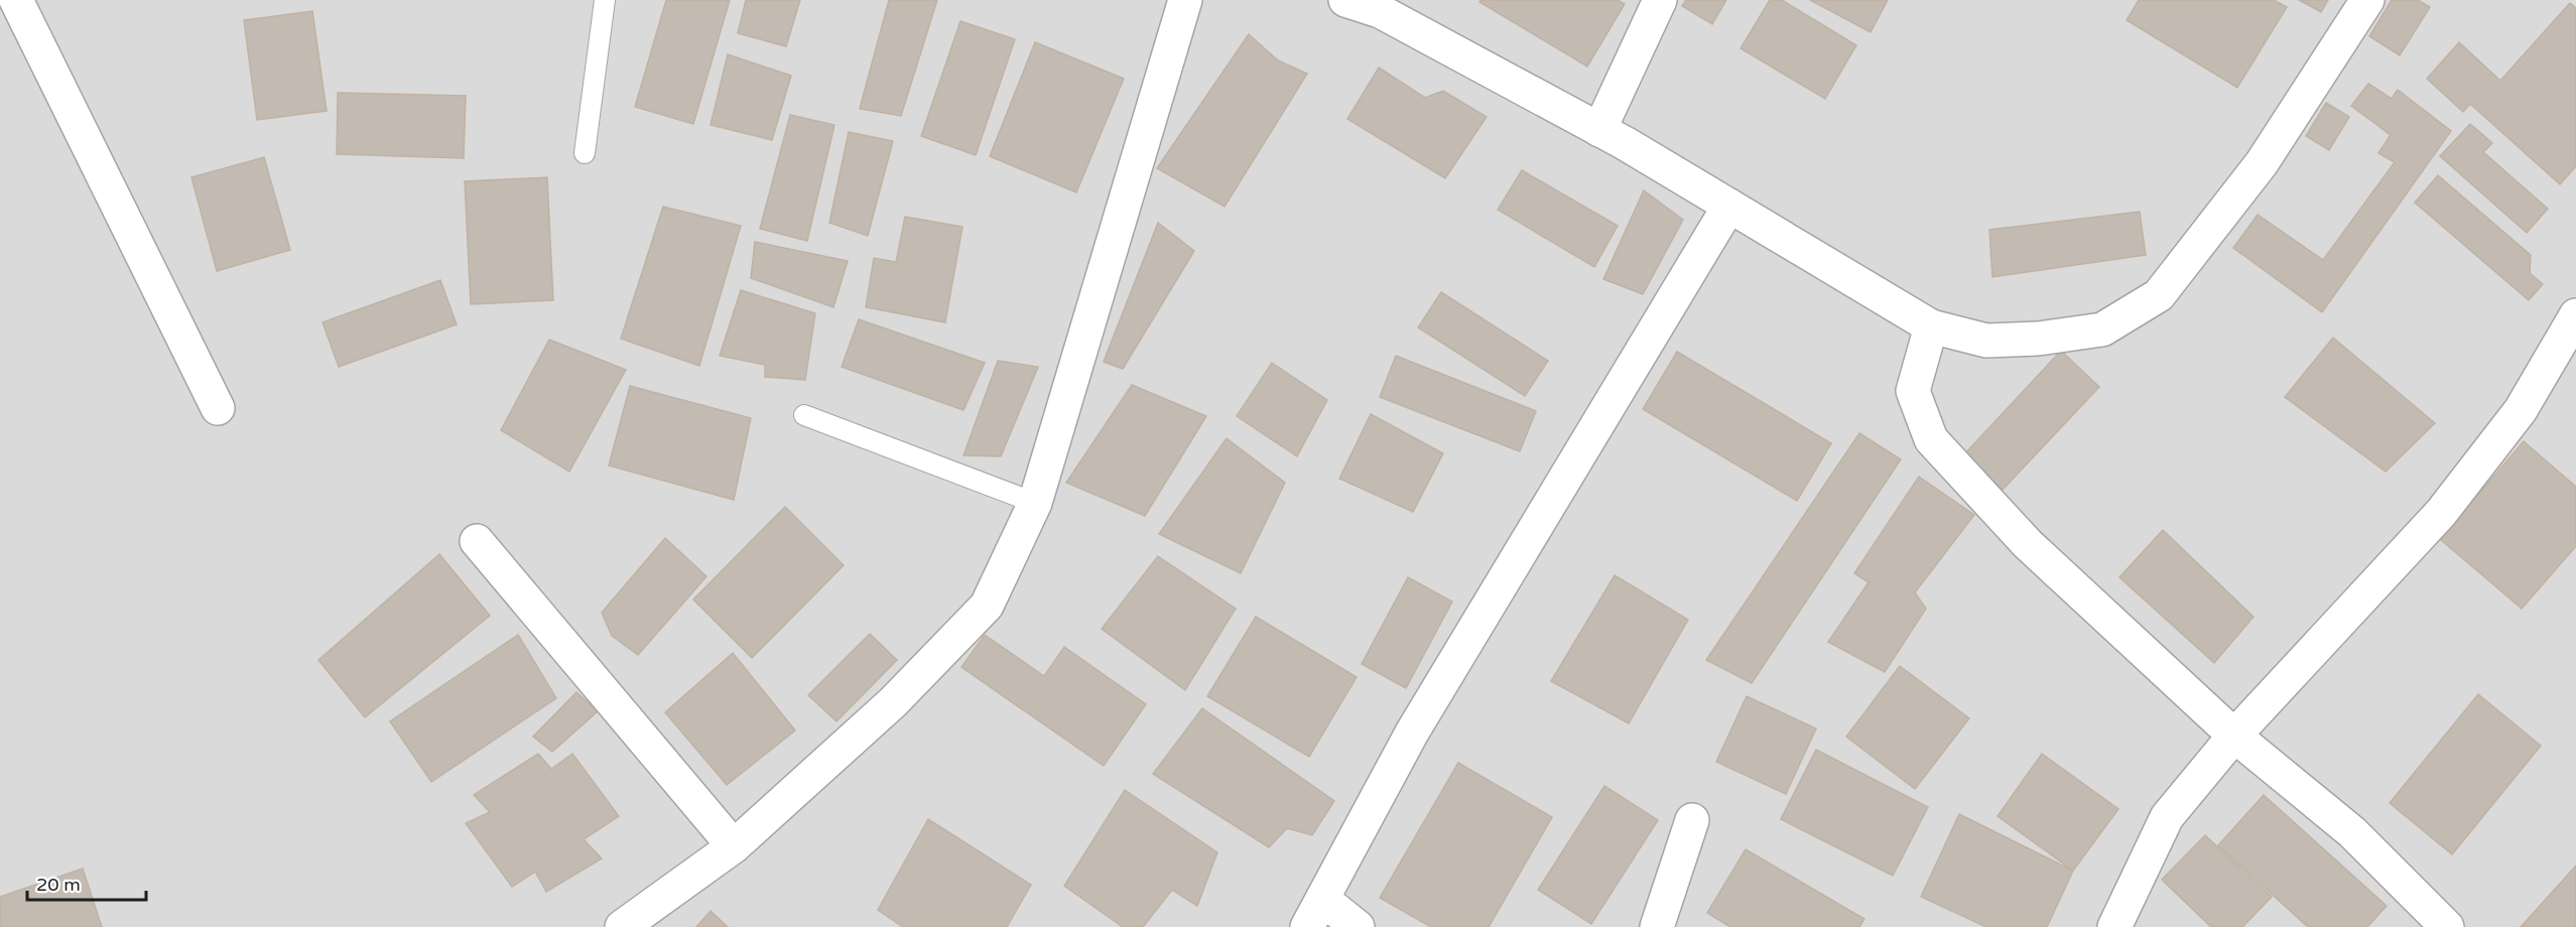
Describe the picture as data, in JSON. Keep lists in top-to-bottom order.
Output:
{
  "scale_bar": "20 m"
}
